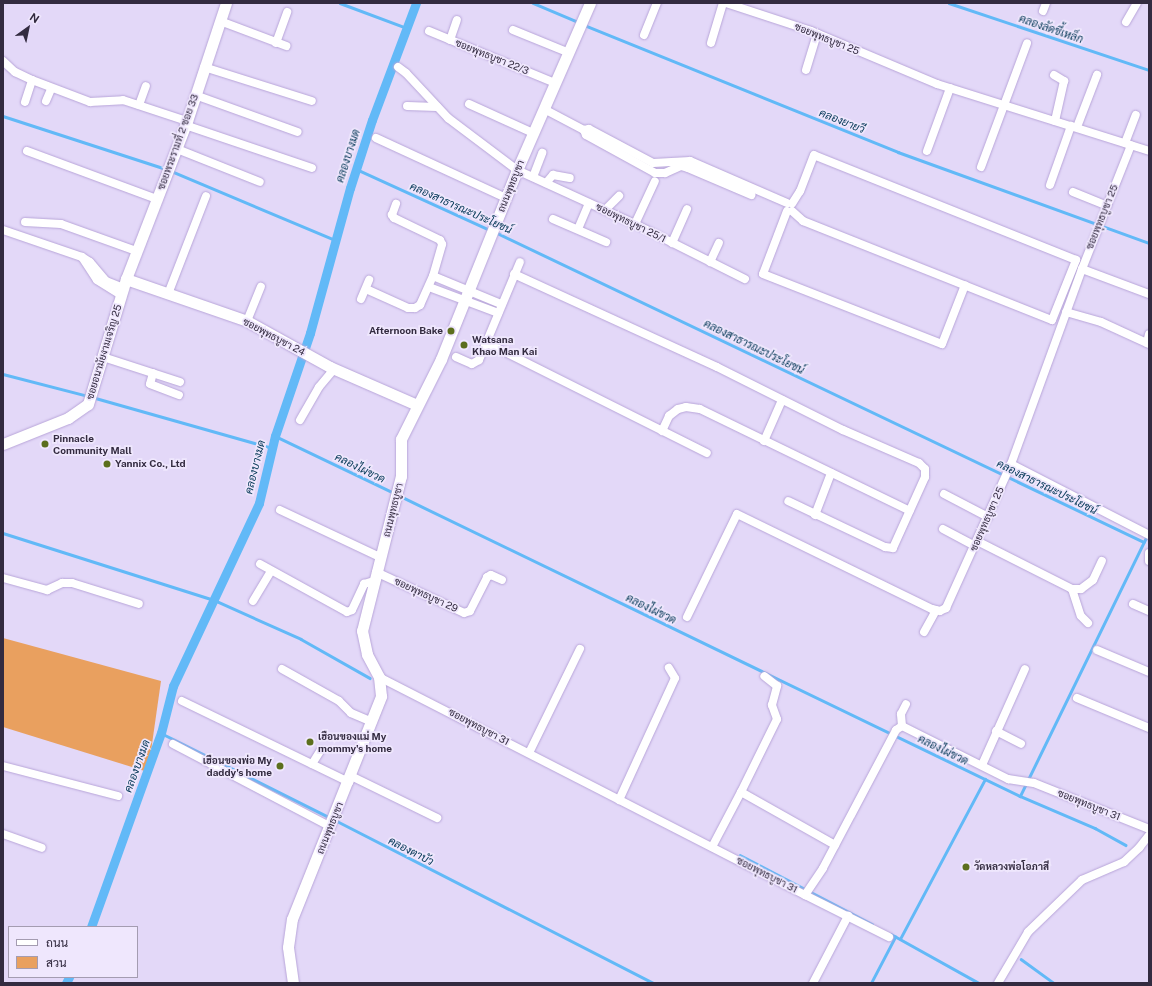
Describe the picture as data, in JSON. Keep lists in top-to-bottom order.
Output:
{
  "streets": {
    "main road": [
      "ซอยพระรามที่ 2 ซอย 33",
      "ถนนพุทธบูชา",
      "ซอยพุทธบูชา 24",
      "ซอยอนามัยงามเจริญ 25"
    ],
    "street": [
      "ซอยพุทธบูชา 25",
      "ซอยพุทธบูชา 22/3",
      "ซอยพุทธบูชา 25/1",
      "ซอยพุทธบูชา 29",
      "ซอยพุทธบูชา 31"
    ]
  },
  "crossings": [
    ["ซอยพุทธบูชา 22/3", "ถนนพุทธบูชา"],
    ["ซอยพระรามที่ 2 ซอย 33", "ซอยพุทธบูชา 24"],
    ["ซอยพระรามที่ 2 ซอย 33", "ซอยอนามัยงามเจริญ 25"],
    ["ถนนพุทธบูชา", "ซอยพุทธบูชา 25/1"],
    ["ถนนพุทธบูชา", "ซอยพุทธบูชา 24"],
    ["ถนนพุทธบูชา", "ซอยพุทธบูชา 29"],
    ["ถนนพุทธบูชา", "ซอยพุทธบูชา 31"],
    ["ซอยพุทธบูชา 24", "ซอยอนามัยงามเจริญ 25"]
  ],
  "water": [
    "คลองลัดขี้เหล็ก",
    "คลองยายวี",
    "คลองบางมด",
    "คลองสาธารณะประโยชน์",
    "คลองไผ่ขวด",
    "คลองตาบัว"
  ],
  "places": [
    "Afternoon Bake",
    "Watsana Khao Man Kai",
    "Pinnacle Community Mall",
    "Yannix Co., Ltd",
    "เฮือนของแม่ My mommy's home",
    "เฮือนของพ่อ My daddy's home",
    "วัดหลวงพ่อโอภาสี"
  ],
  "legend": ["ถนน", "สวน"],
  "north": "top right"
}
